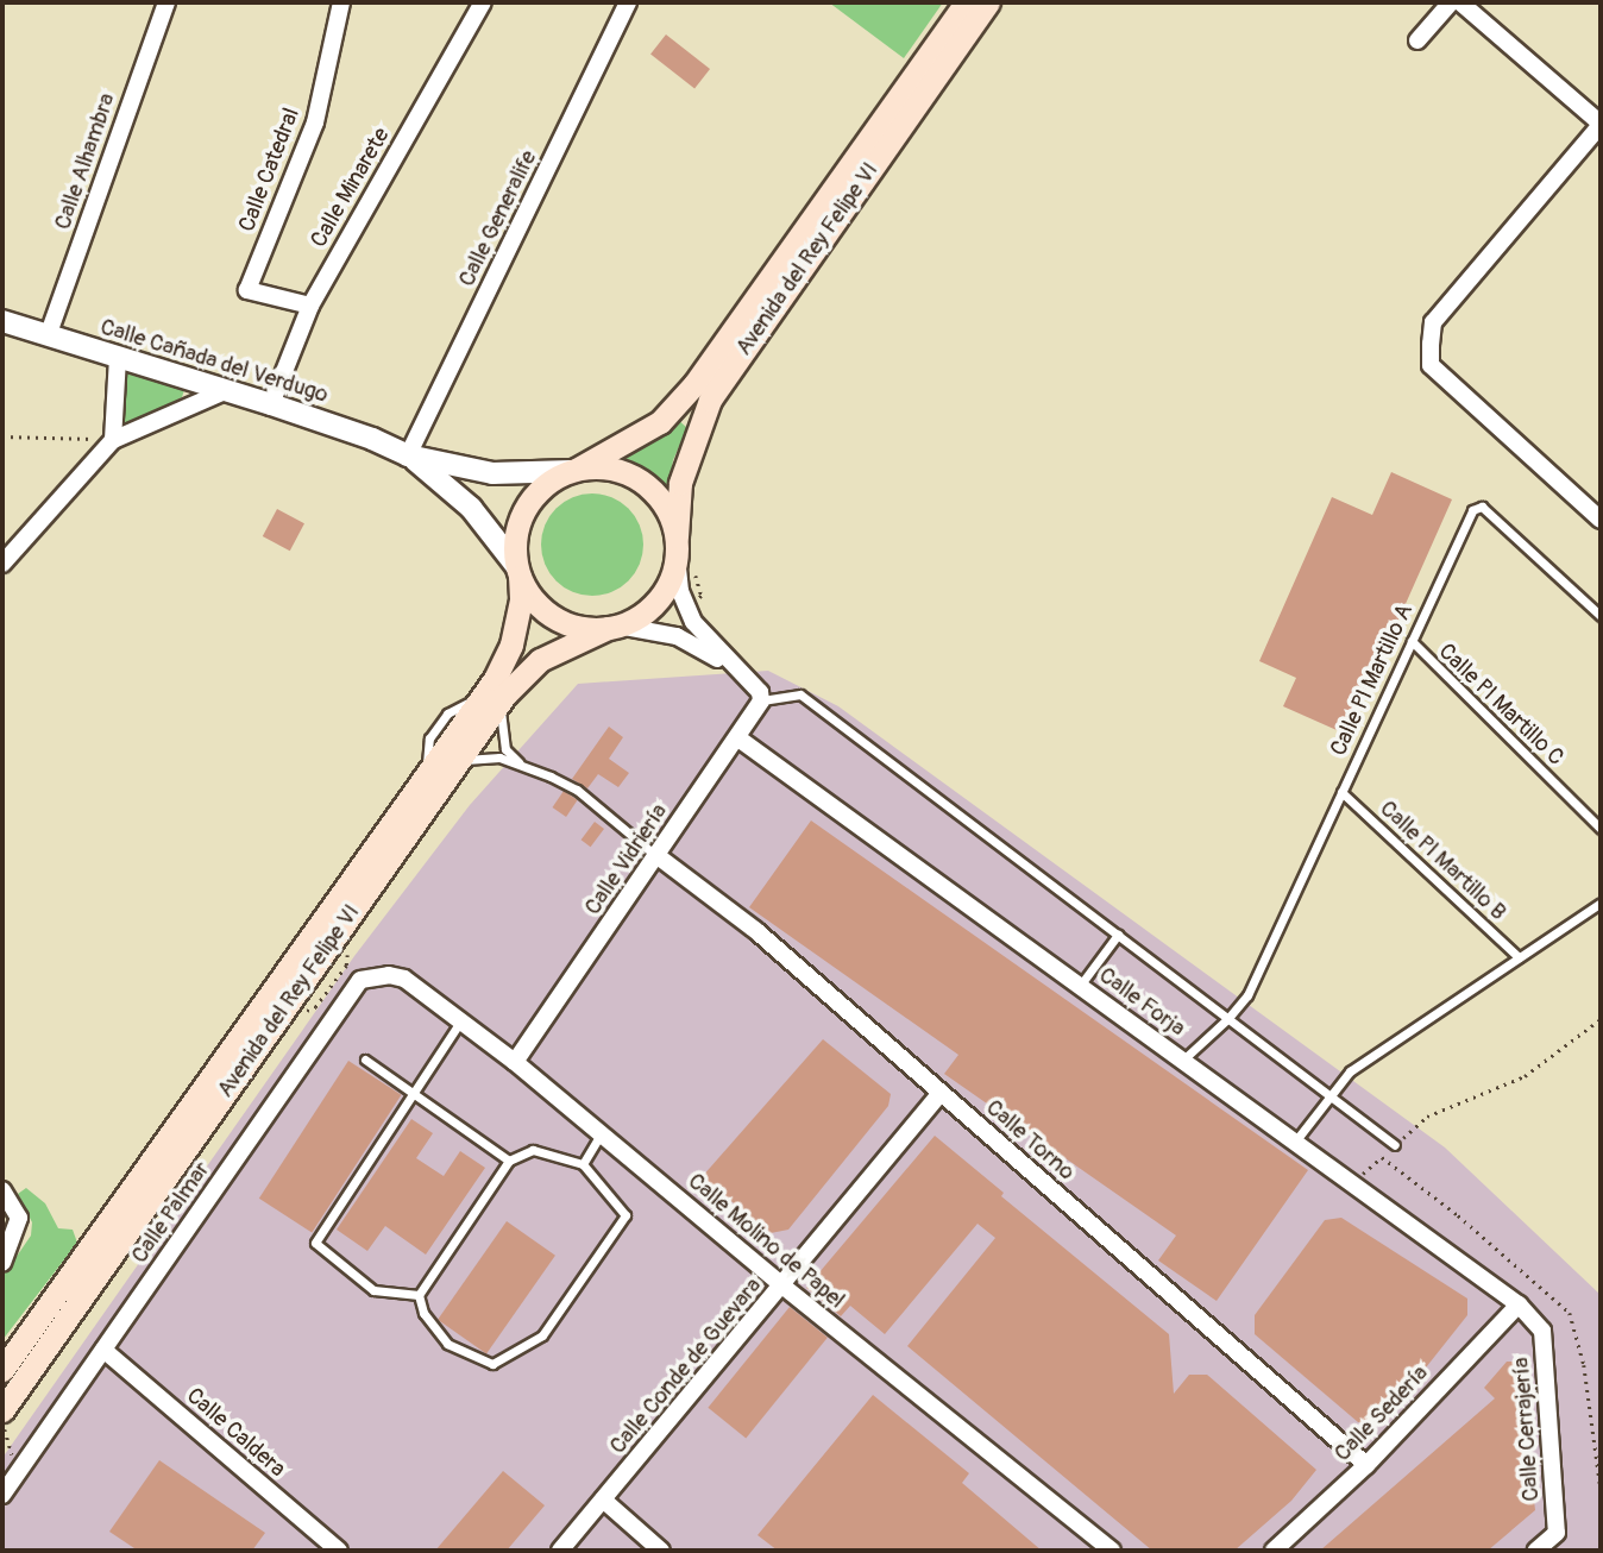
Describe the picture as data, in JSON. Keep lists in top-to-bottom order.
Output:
{
  "streets": {
    "main road": ["Avenida del Rey Felipe VI"],
    "street": [
      "Calle Alhambra",
      "Calle Catedral",
      "Calle Minarete",
      "Calle Generalife",
      "Calle Cañada del Verdugo",
      "Calle Vidriería",
      "Calle Forja",
      "Calle Torno",
      "Calle Palmar",
      "Calle Molino de Papel",
      "Calle Conde de Guevara",
      "Calle Sedería",
      "Calle Cerrajería",
      "Calle Caldera"
    ],
    "lane": ["Calle Pl Martillo A", "Calle Pl Martillo C", "Calle Pl Martillo B"]
  },
  "crossings": [
    ["Calle Alhambra", "Calle Cañada del Verdugo"],
    ["Calle Catedral", "Calle Minarete"],
    ["Calle Minarete", "Calle Cañada del Verdugo"],
    ["Calle Generalife", "Calle Cañada del Verdugo"],
    ["Calle Pl Martillo A", "Calle Pl Martillo C"],
    ["Calle Pl Martillo A", "Calle Pl Martillo B"],
    ["Calle Pl Martillo A", "Calle Forja"],
    ["Calle Vidriería", "Calle Forja"],
    ["Calle Vidriería", "Calle Torno"],
    ["Calle Vidriería", "Calle Molino de Papel"],
    ["Calle Forja", "Calle Sedería"],
    ["Calle Forja", "Calle Cerrajería"],
    ["Calle Torno", "Calle Conde de Guevara"],
    ["Calle Torno", "Calle Sedería"],
    ["Calle Palmar", "Calle Molino de Papel"],
    ["Calle Palmar", "Calle Caldera"],
    ["Calle Molino de Papel", "Calle Conde de Guevara"],
    ["Calle Sedería", "Calle Cerrajería"]
  ]
}
